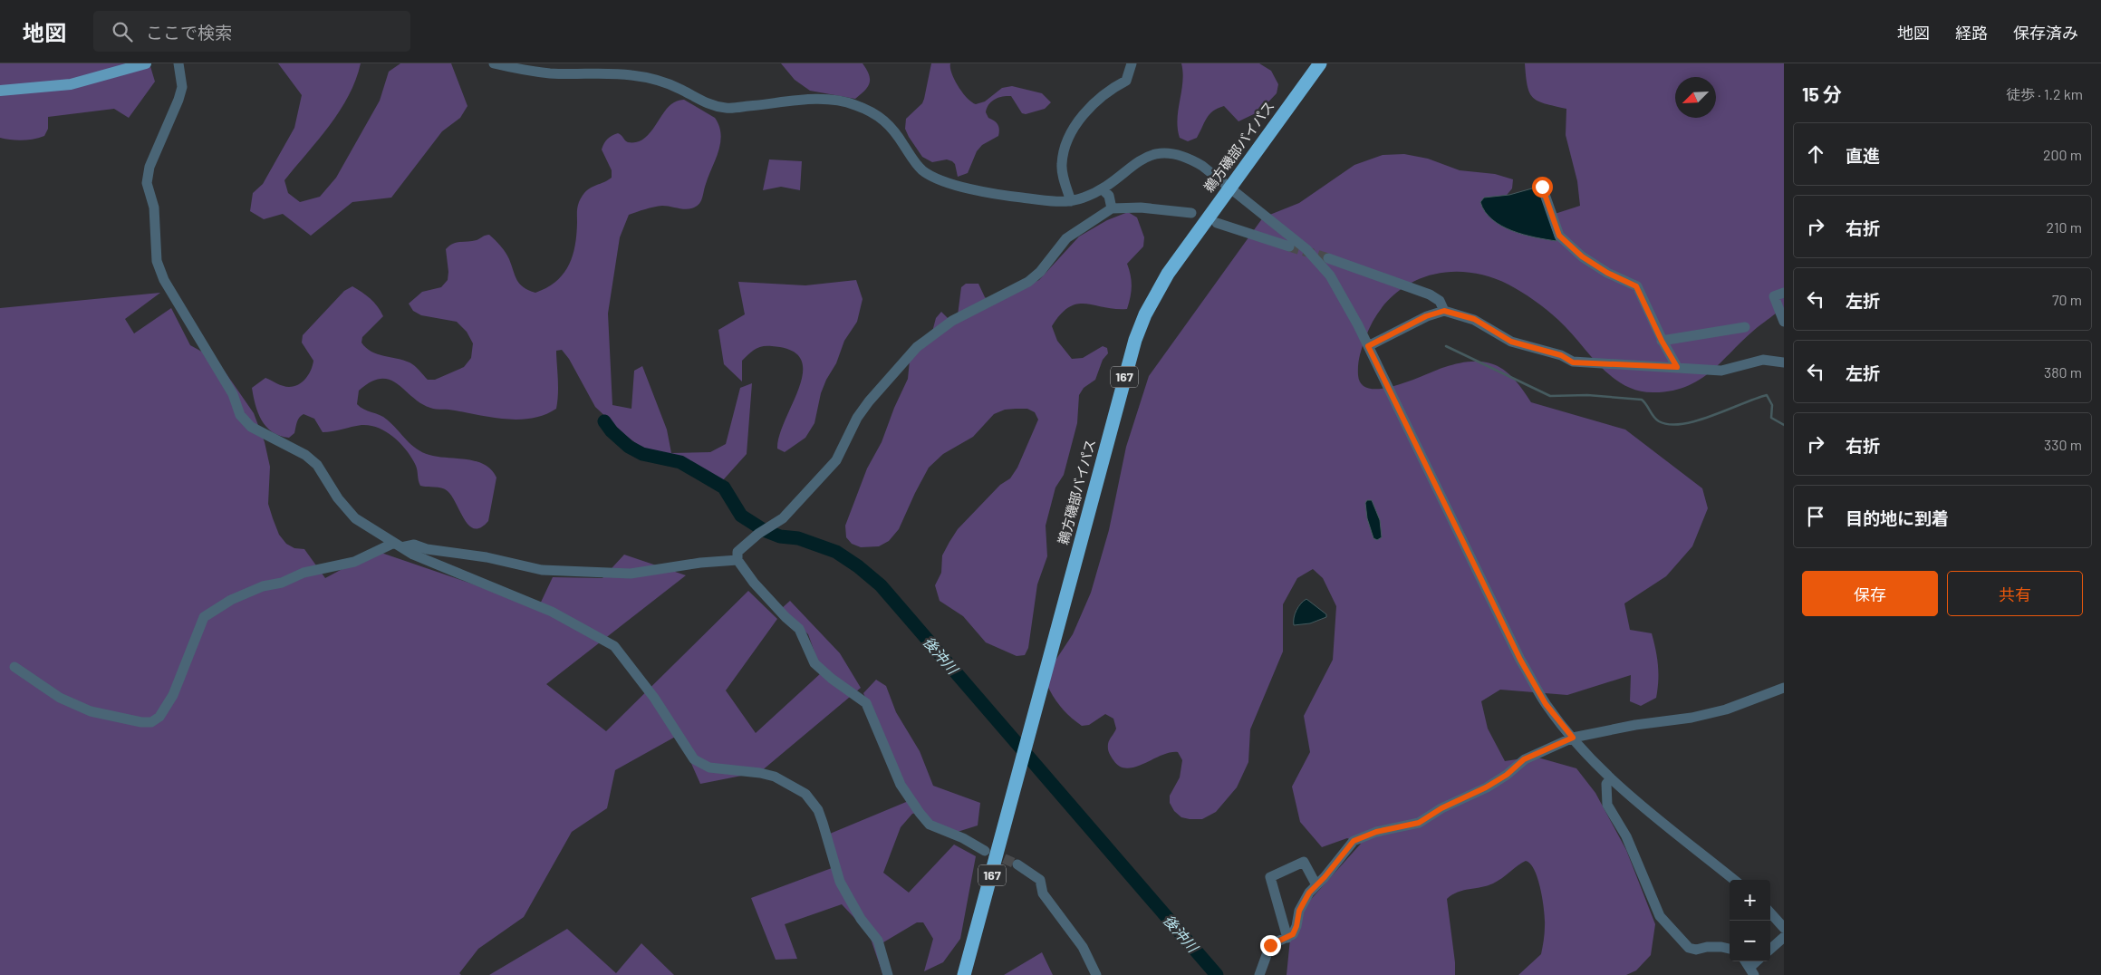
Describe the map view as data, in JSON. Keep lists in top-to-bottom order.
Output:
{
  "streets": {
    "highway": ["鵜方磯部バイパス", "167"]
  },
  "water": ["後沖川"],
  "north": "bottom left",
  "page": {
    "header": "地図",
    "search": "ここで検索",
    "nav": ["地図", "経路", "保存済み"],
    "heading": ["15 分", "徒歩 · 1.2 km"],
    "list": [
      ["直進", "200 m"],
      ["右折", "210 m"],
      ["左折", "70 m"],
      ["左折", "380 m"],
      ["右折", "330 m"],
      "目的地に到着"
    ],
    "buttons": ["保存", "共有"],
    "map_buttons": ["+", "−"]
  }
}
